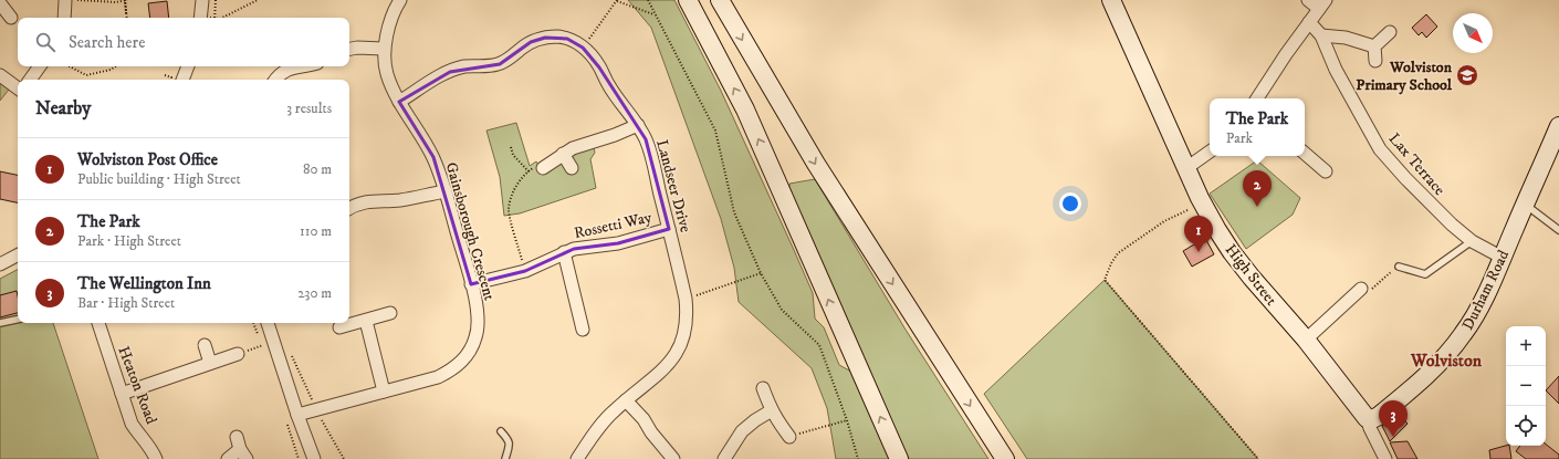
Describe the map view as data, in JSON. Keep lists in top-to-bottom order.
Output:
{
  "streets": {
    "street": [
      "Lax Terrace",
      "Landseer Drive",
      "Rossetti Way",
      "Gainsborough Crescent",
      "High Street",
      "Durham Road",
      "Heaton Road"
    ]
  },
  "crossings": [
    ["Lax Terrace", "Durham Road"],
    ["Landseer Drive", "Rossetti Way"],
    ["Landseer Drive", "Gainsborough Crescent"],
    ["Rossetti Way", "Gainsborough Crescent"],
    ["High Street", "Durham Road"]
  ],
  "districts": ["Wolviston"],
  "places": {
    "school or university": ["Wolviston Primary School"]
  },
  "north": "bottom right",
  "page": {
    "search": "Search here",
    "heading": ["Nearby", "3 results"],
    "popup": ["The Park", "Park"],
    "list": [
      {
        "mark": "1",
        "name": "Wolviston Post Office",
        "note": "Public building · High Street",
        "value": "80 m"
      },
      {
        "mark": "2",
        "name": "The Park",
        "note": "Park · High Street",
        "value": "110 m"
      },
      {
        "mark": "3",
        "name": "The Wellington Inn",
        "note": "Bar · High Street",
        "value": "230 m"
      }
    ],
    "pins": ["2", "1", "3"],
    "map_buttons": ["+", "−"]
  }
}
